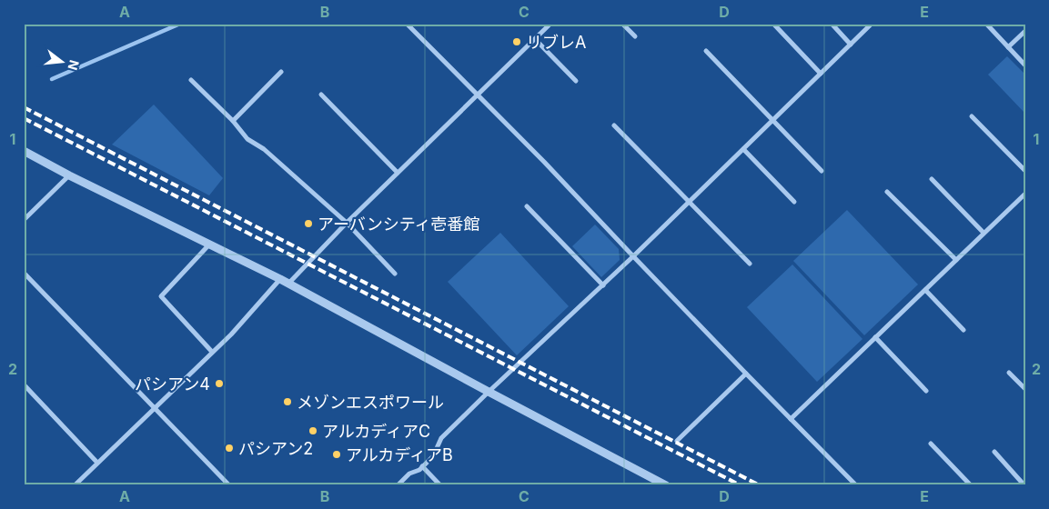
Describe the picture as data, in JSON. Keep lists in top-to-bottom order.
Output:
{
  "places": [
    "リブレA",
    "アーバンシティ壱番館",
    "パシアン4",
    "メゾンエスポワール",
    "アルカディアC",
    "パシアン2",
    "アルカディアB"
  ],
  "north": "right",
  "grid": {
    "columns": [
      "A",
      "B",
      "C",
      "D",
      "E"
    ],
    "rows": ["1", "2"]
  }
}
